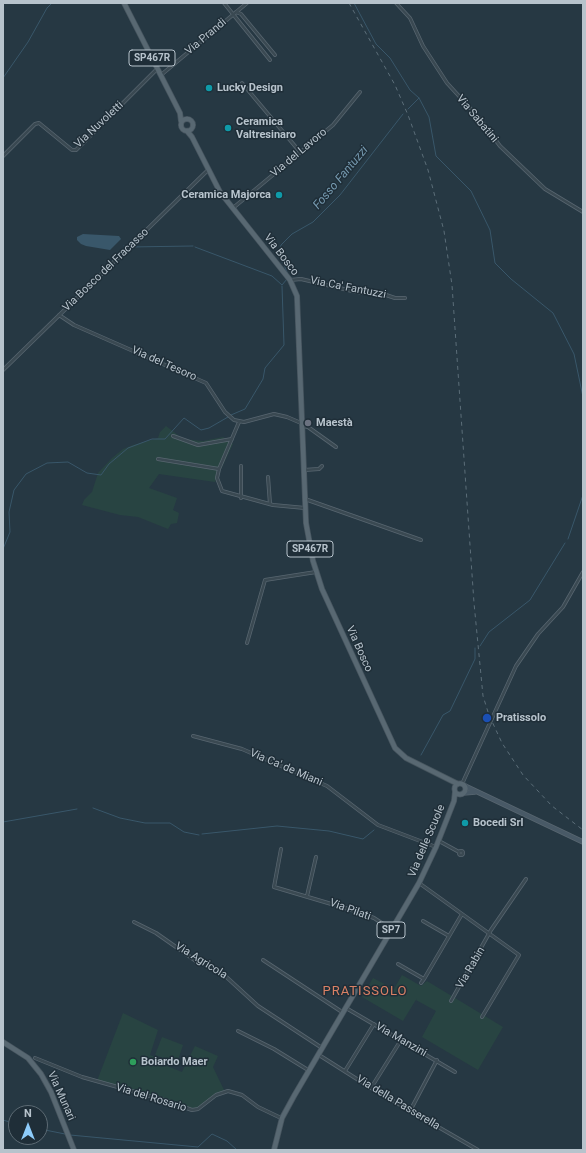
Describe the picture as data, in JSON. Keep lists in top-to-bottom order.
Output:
{
  "streets": {
    "main road": [
      "SP467R",
      "Via Bosco",
      "Via delle Scuole",
      "SP7",
      "Via Munari"
    ],
    "street": [
      "Via Prandi",
      "Via Sabatini",
      "Via Nuvoletti",
      "Via del Lavoro",
      "Via Bosco del Fracasso",
      "Via Ca' Fantuzzi",
      "Via del Tesoro",
      "Via Ca' de Miani",
      "Via Pilati",
      "Via Agricola",
      "Via Rabin",
      "Via Manzini",
      "Via del Rosario",
      "Via della Passerella"
    ]
  },
  "crossings": [
    ["Via Prandi", "Via Bosco"],
    ["Via Nuvoletti", "Via Bosco"],
    ["Via del Lavoro", "Via Bosco"],
    ["Via Bosco", "Via Bosco del Fracasso"],
    ["Via Bosco", "Via Ca' Fantuzzi"],
    ["Via Bosco", "Via delle Scuole"],
    ["Via Bosco del Fracasso", "Via del Tesoro"],
    ["Via Ca' de Miani", "Via delle Scuole"],
    ["Via delle Scuole", "Via Pilati"],
    ["Via delle Scuole", "Via Agricola"],
    ["Via delle Scuole", "Via Manzini"],
    ["Via delle Scuole", "Via del Rosario"],
    ["Via delle Scuole", "Via della Passerella"]
  ],
  "districts": ["PRATISSOLO"],
  "water": ["Fosso Fantuzzi"],
  "places": [
    "Lucky Design",
    "Ceramica Valtresinaro",
    "Ceramica Majorca",
    "Maestà",
    "Pratissolo",
    "Bocedi Srl",
    "Boiardo Maer"
  ],
  "north": "top"
}
